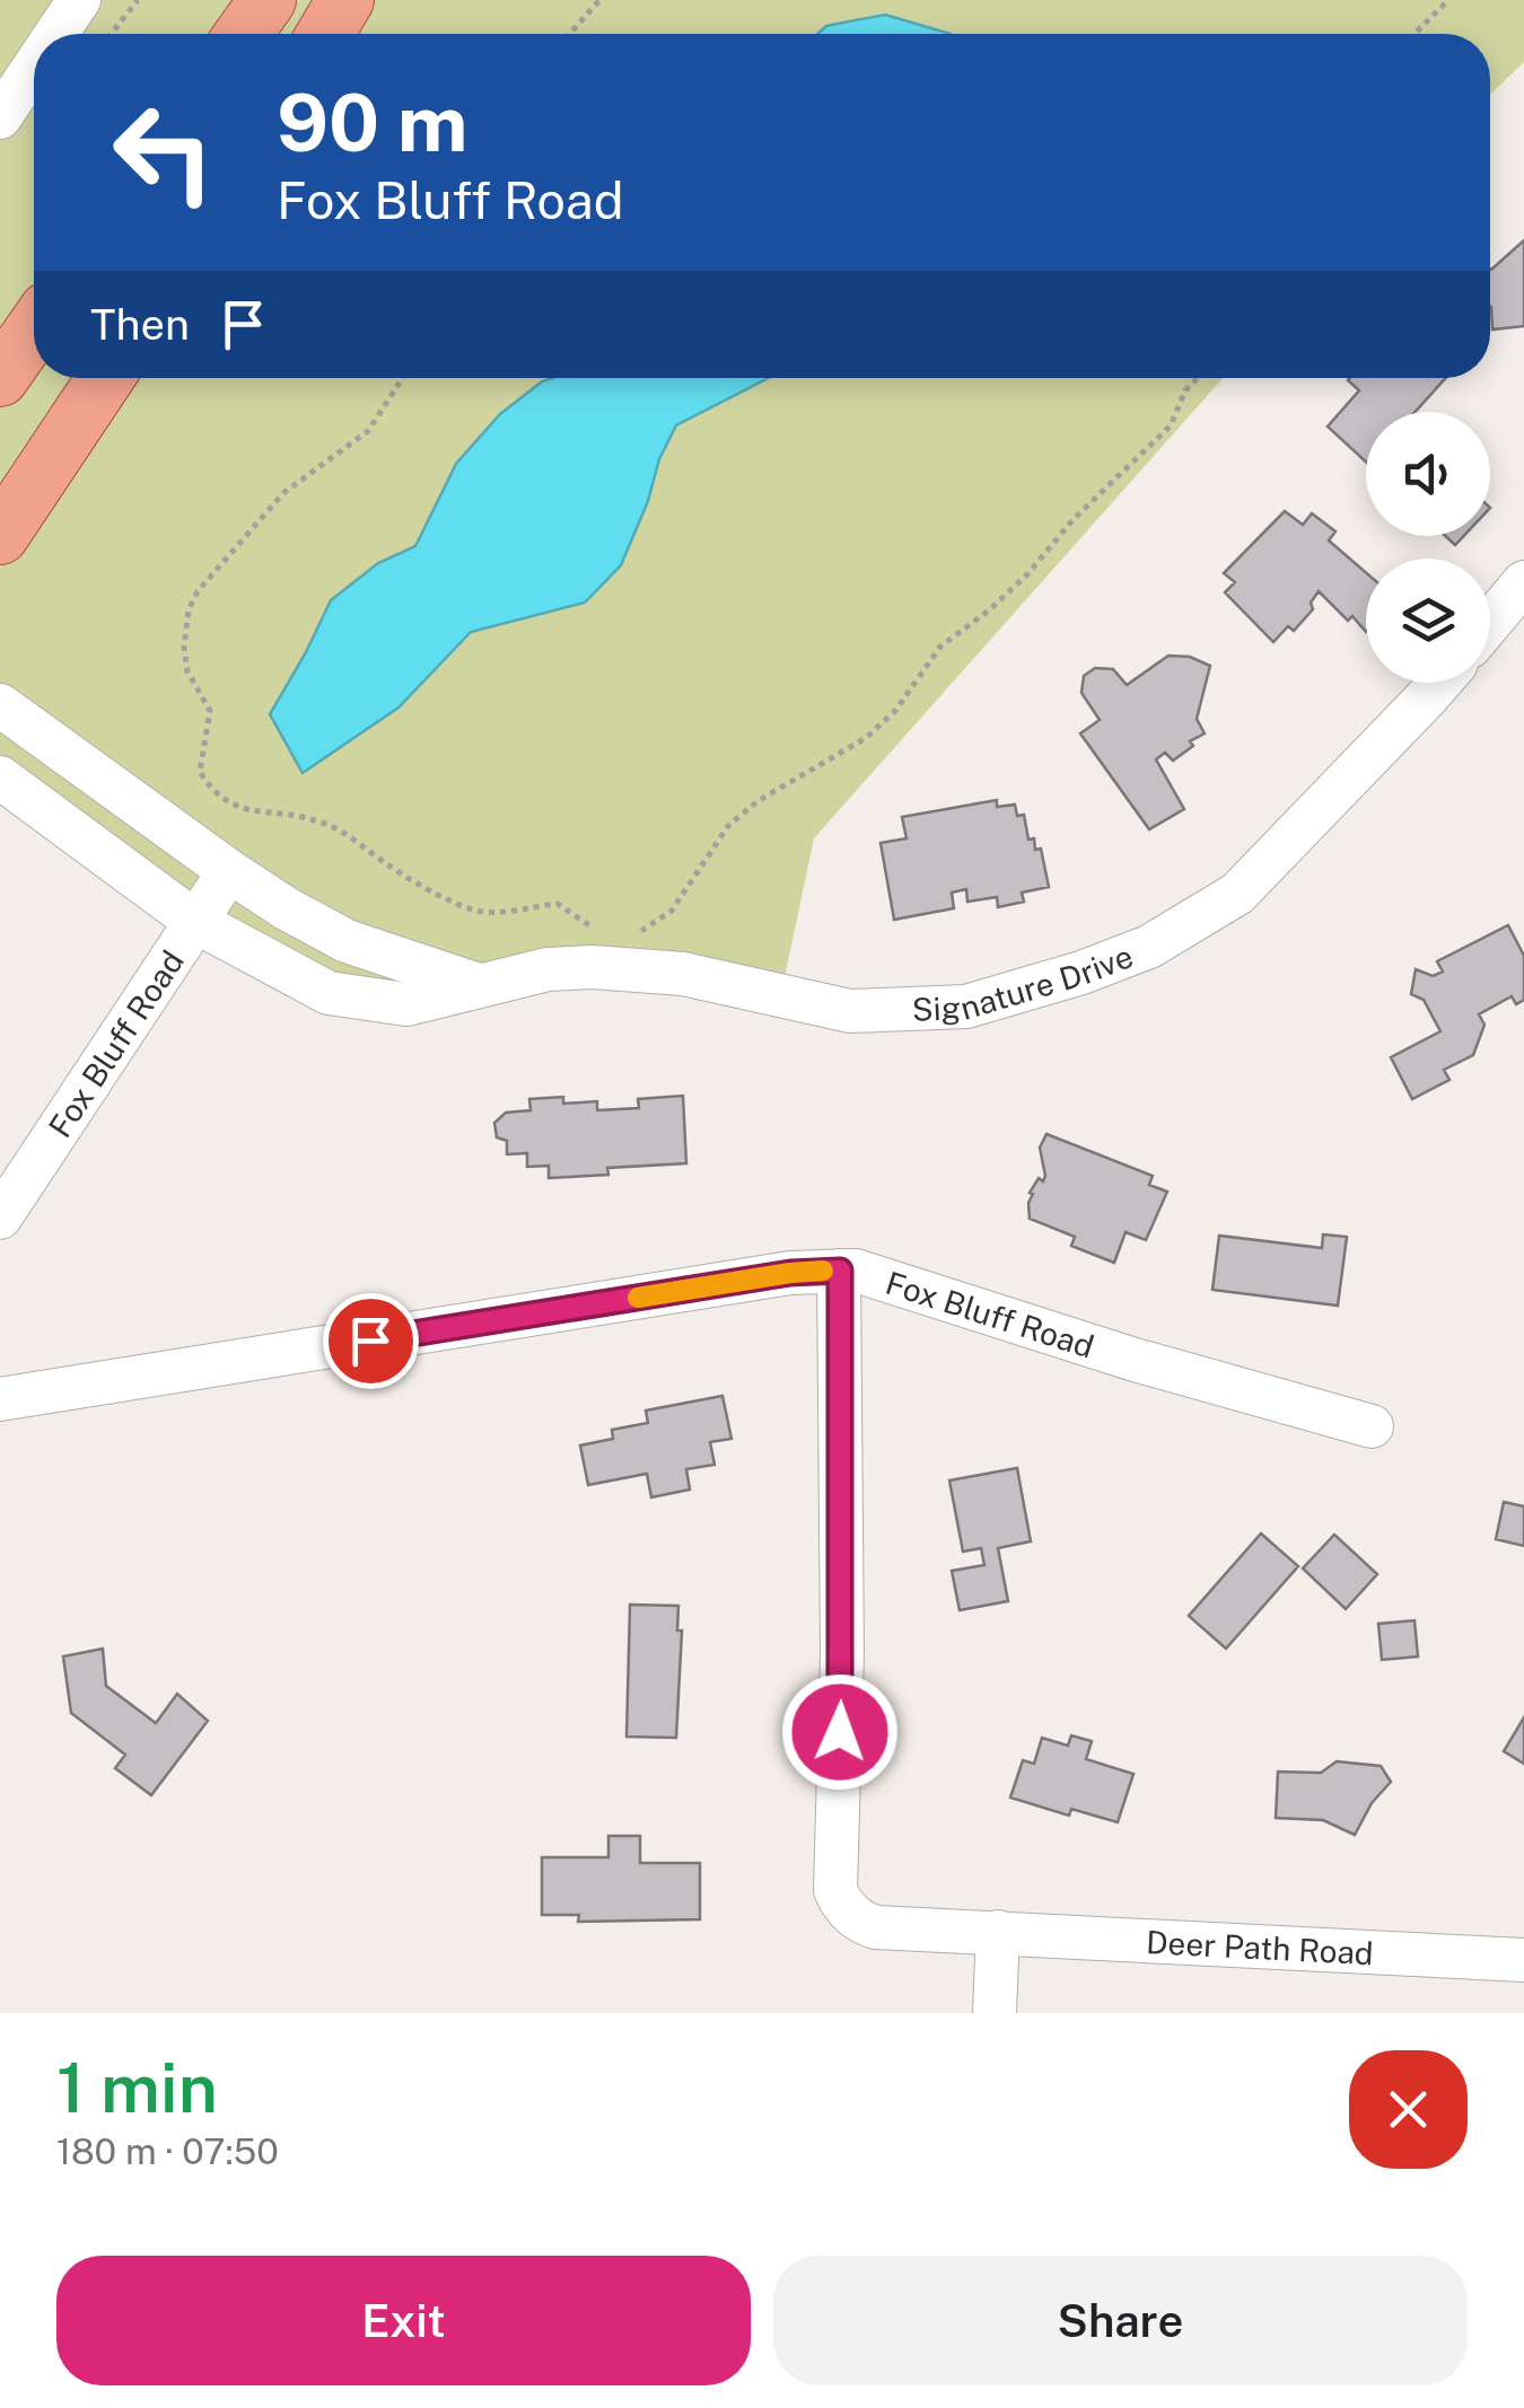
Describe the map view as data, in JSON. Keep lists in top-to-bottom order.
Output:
{
  "streets": {
    "street": ["Signature Drive", "Fox Bluff Road", "Deer Path Road"]
  },
  "crossings": [
    ["Signature Drive", "Fox Bluff Road"],
    ["Fox Bluff Road", "Deer Path Road"]
  ],
  "page": {
    "turn": ["90 m", "Fox Bluff Road"],
    "then": "Then",
    "heading": ["1 min", "180 m · 07:50"],
    "buttons": ["Exit", "Share"]
  }
}
